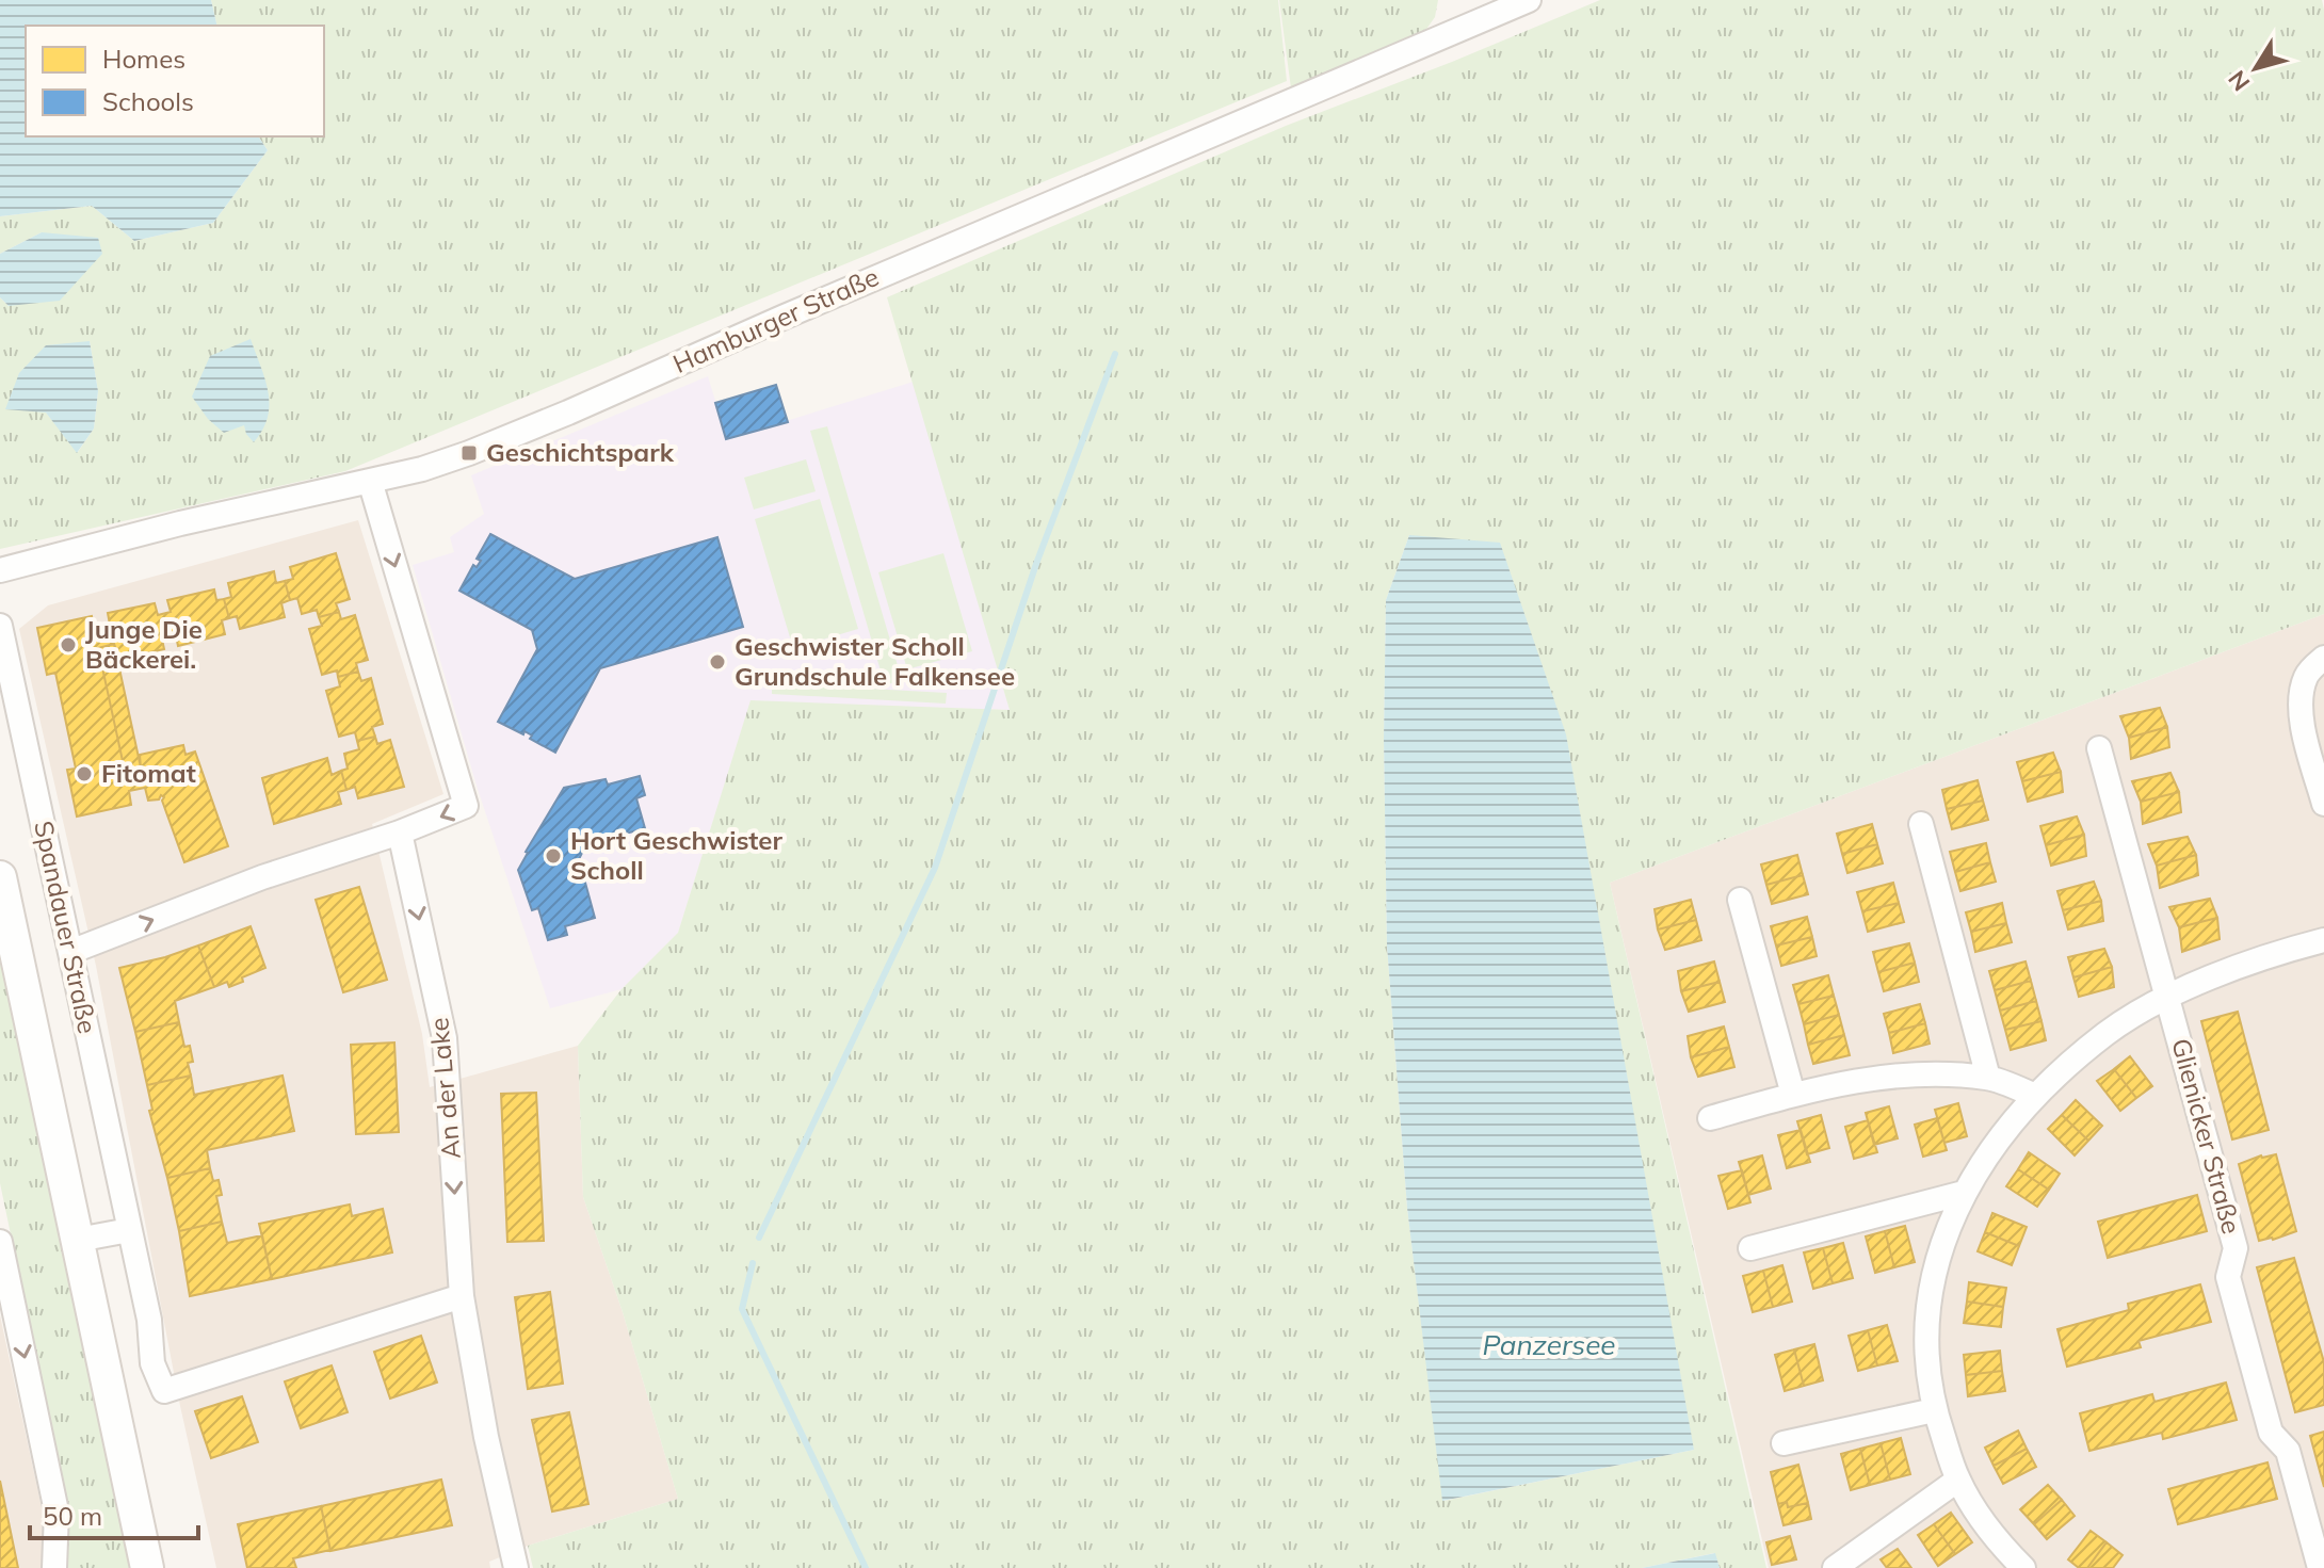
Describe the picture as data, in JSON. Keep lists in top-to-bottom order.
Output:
{
  "streets": {
    "main road": ["Spandauer Straße"],
    "street": ["Hamburger Straße", "An der Lake", "Glienicker Straße"]
  },
  "crossings": [
    ["Spandauer Straße", "An der Lake"]
  ],
  "one_way": ["An der Lake"],
  "water": ["Panzersee"],
  "places": {
    "transit": ["Geschichtspark"],
    "other": [
      "Junge Die Bäckerei.",
      "Geschwister Scholl Grundschule Falkensee",
      "Fitomat",
      "Hort Geschwister Scholl"
    ]
  },
  "legend": ["Homes", "Schools"],
  "scale_bar": "50 m",
  "north": "bottom left"
}
